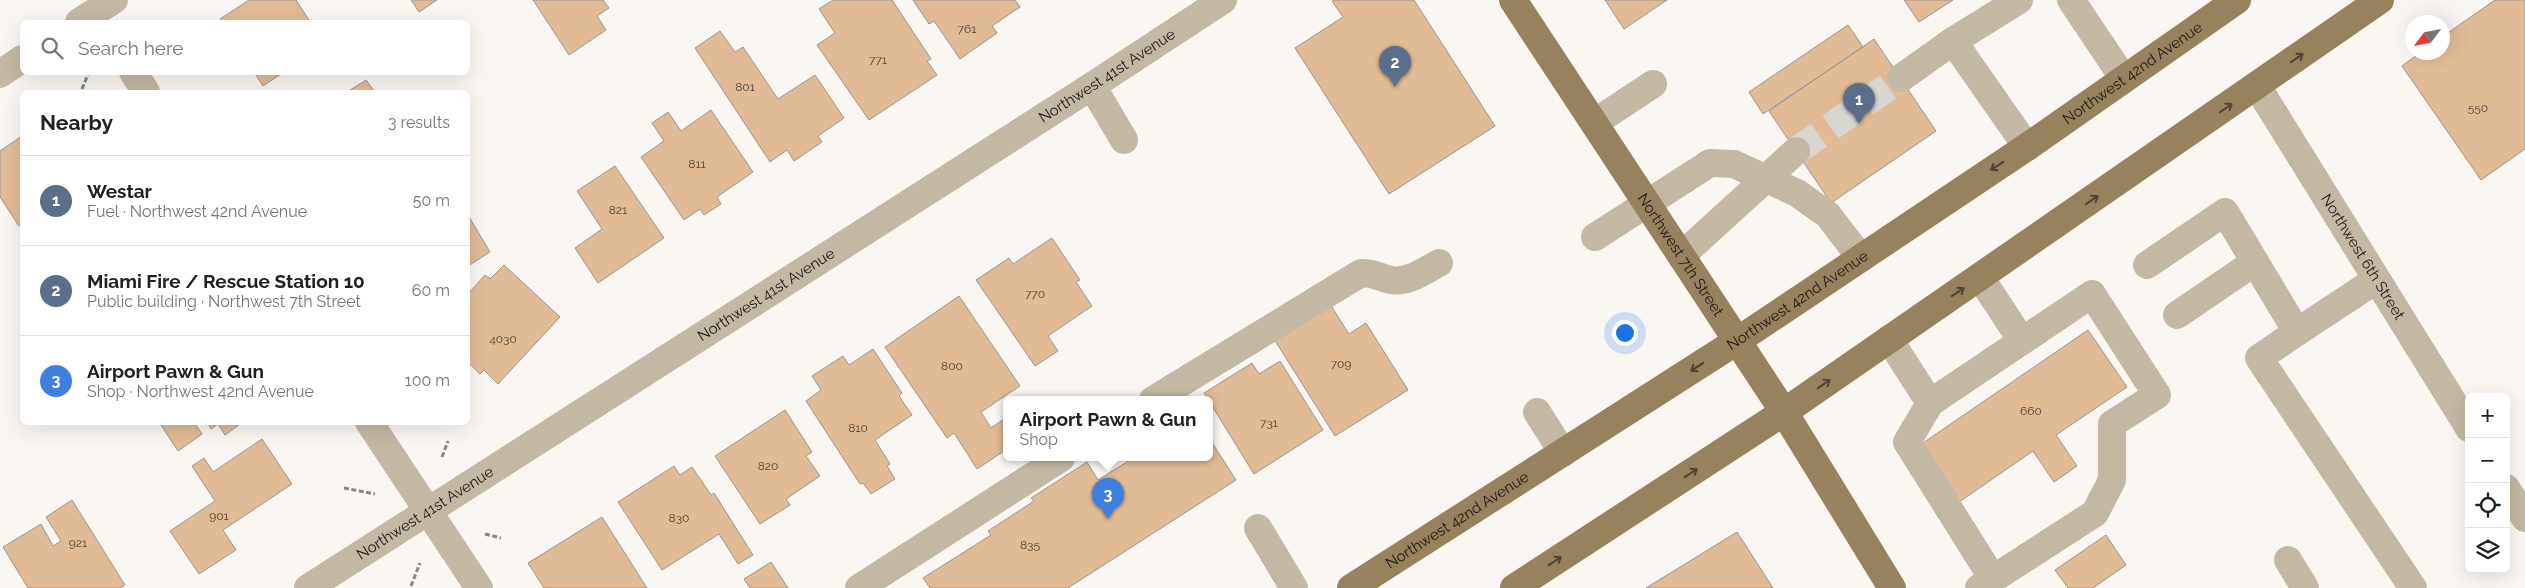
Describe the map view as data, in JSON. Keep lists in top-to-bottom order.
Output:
{
  "streets": {
    "main road": ["Northwest 42nd Avenue", "Northwest 7th Street"],
    "street": ["Northwest 41st Avenue", "Northwest 6th Street"]
  },
  "crossings": [
    ["Northwest 42nd Avenue", "Northwest 7th Street"]
  ],
  "house_numbers": [
    "761",
    "771",
    "801",
    "550",
    "811",
    "821",
    "770",
    "4030",
    "709",
    "800",
    "660",
    "731",
    "810",
    "820",
    "901",
    "830",
    "921",
    "835"
  ],
  "north": "bottom left",
  "page": {
    "search": "Search here",
    "pins": ["2", "1", "3"],
    "heading": ["Nearby", "3 results"],
    "list": [
      {
        "mark": "1",
        "name": "Westar",
        "note": "Fuel · Northwest 42nd Avenue",
        "value": "50 m"
      },
      {
        "mark": "2",
        "name": "Miami Fire / Rescue Station 10",
        "note": "Public building · Northwest 7th Street",
        "value": "60 m"
      },
      {
        "mark": "3",
        "name": "Airport Pawn & Gun",
        "note": "Shop · Northwest 42nd Avenue",
        "value": "100 m"
      }
    ],
    "map_buttons": ["+", "−"],
    "popup": ["Airport Pawn & Gun", "Shop"]
  }
}
